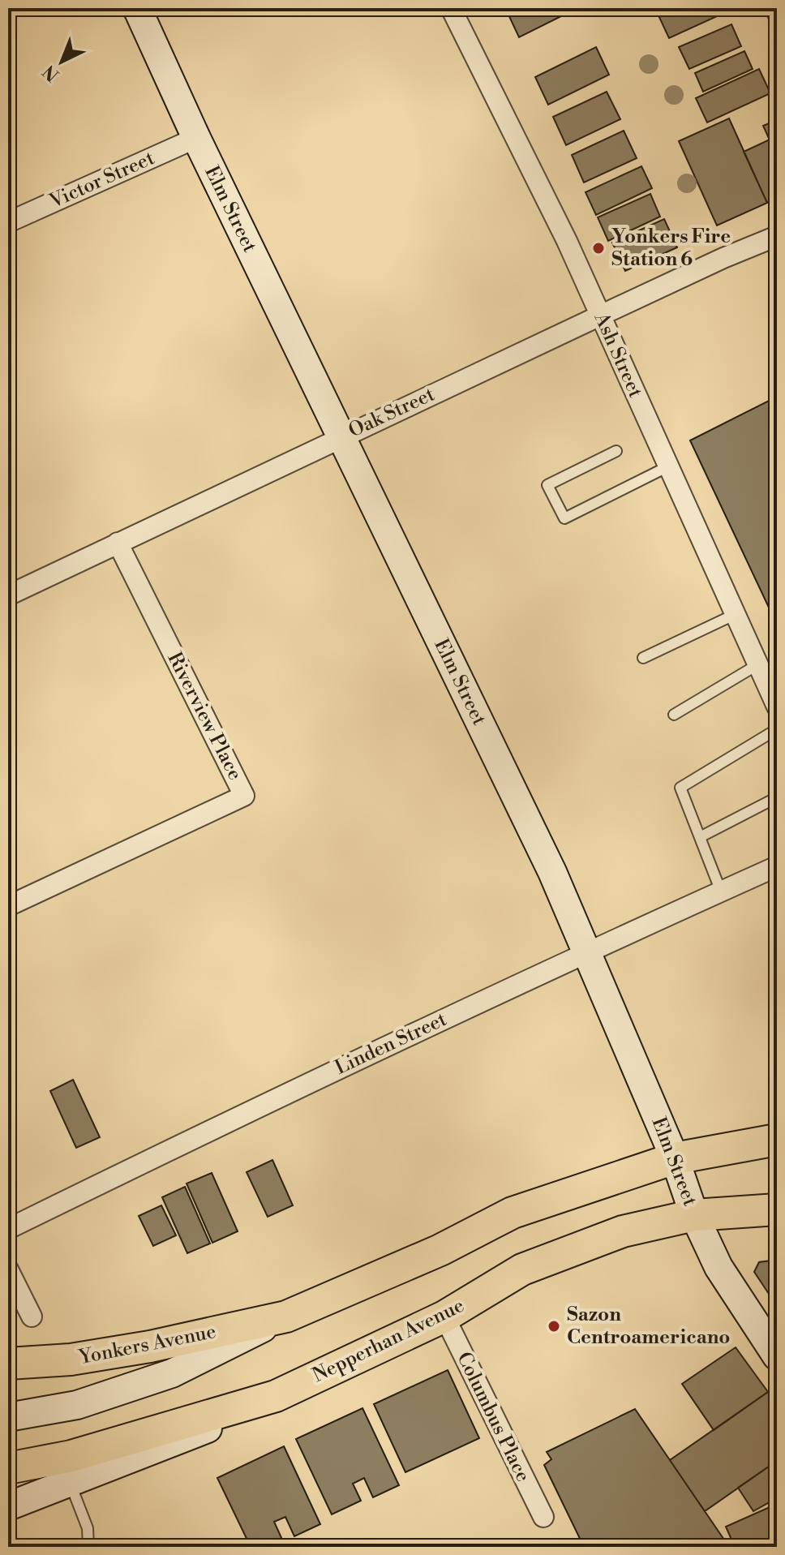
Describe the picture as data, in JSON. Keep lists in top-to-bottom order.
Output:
{
  "streets": {
    "main road": ["Nepperhan Avenue", "Yonkers Avenue"],
    "street": [
      "Victor Street",
      "Elm Street",
      "Ash Street",
      "Oak Street",
      "Riverview Place",
      "Linden Street",
      "Columbus Place"
    ]
  },
  "crossings": [
    ["Victor Street", "Elm Street"],
    ["Elm Street", "Oak Street"],
    ["Elm Street", "Linden Street"],
    ["Elm Street", "Nepperhan Avenue"],
    ["Ash Street", "Oak Street"],
    ["Oak Street", "Riverview Place"],
    ["Nepperhan Avenue", "Columbus Place"]
  ],
  "places": ["Yonkers Fire Station 6", "Sazon Centroamericano"],
  "north": "bottom left"
}
